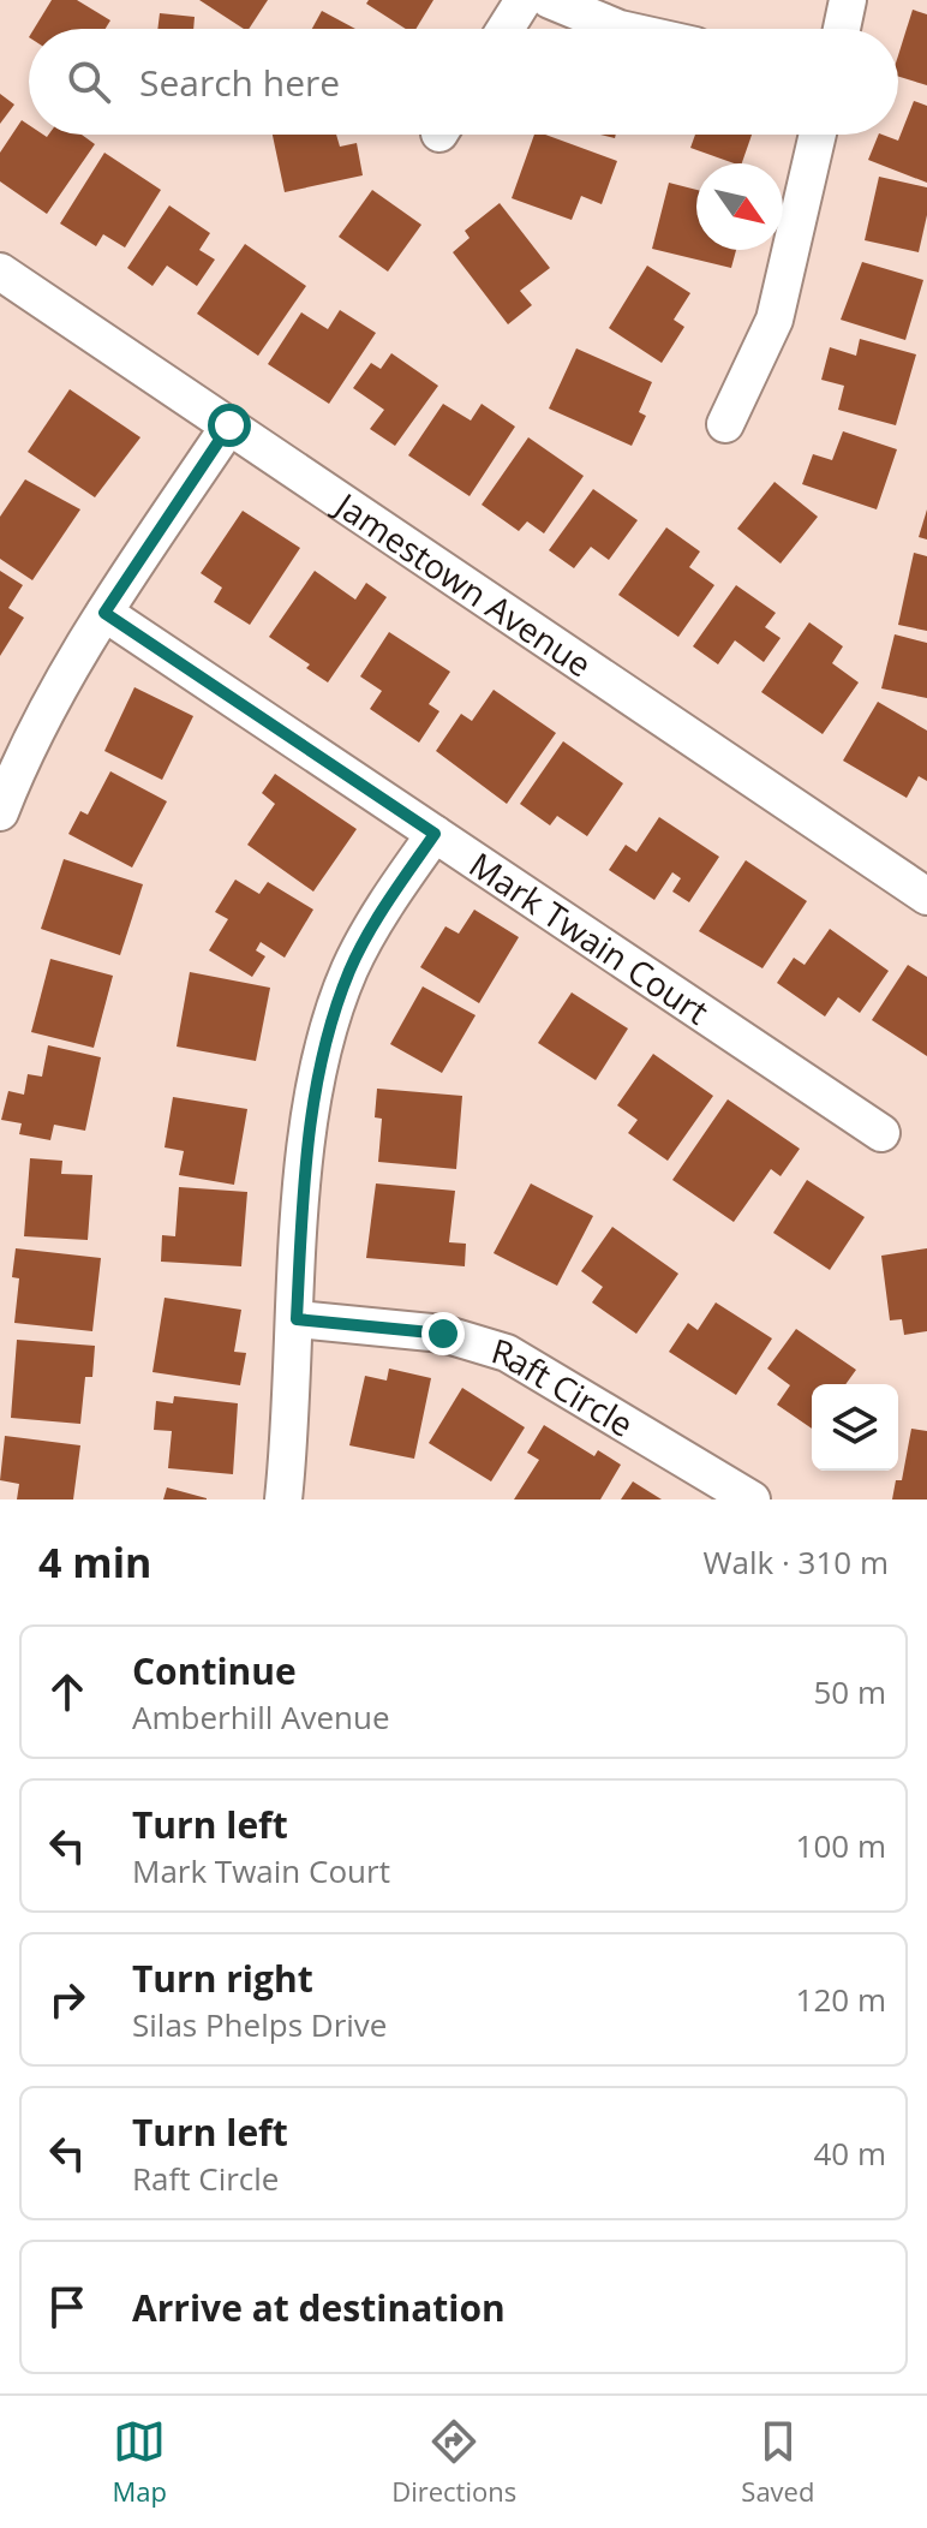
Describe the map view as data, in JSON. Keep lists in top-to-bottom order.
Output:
{
  "streets": {
    "street": ["Jamestown Avenue", "Mark Twain Court", "Raft Circle"]
  },
  "north": "bottom right",
  "page": {
    "search": "Search here",
    "heading": ["4 min", "Walk · 310 m"],
    "list": [
      ["Continue", "Amberhill Avenue", "50 m"],
      ["Turn left", "Mark Twain Court", "100 m"],
      ["Turn right", "Silas Phelps Drive", "120 m"],
      ["Turn left", "Raft Circle", "40 m"],
      "Arrive at destination"
    ],
    "nav": ["Map", "Directions", "Saved"]
  }
}
